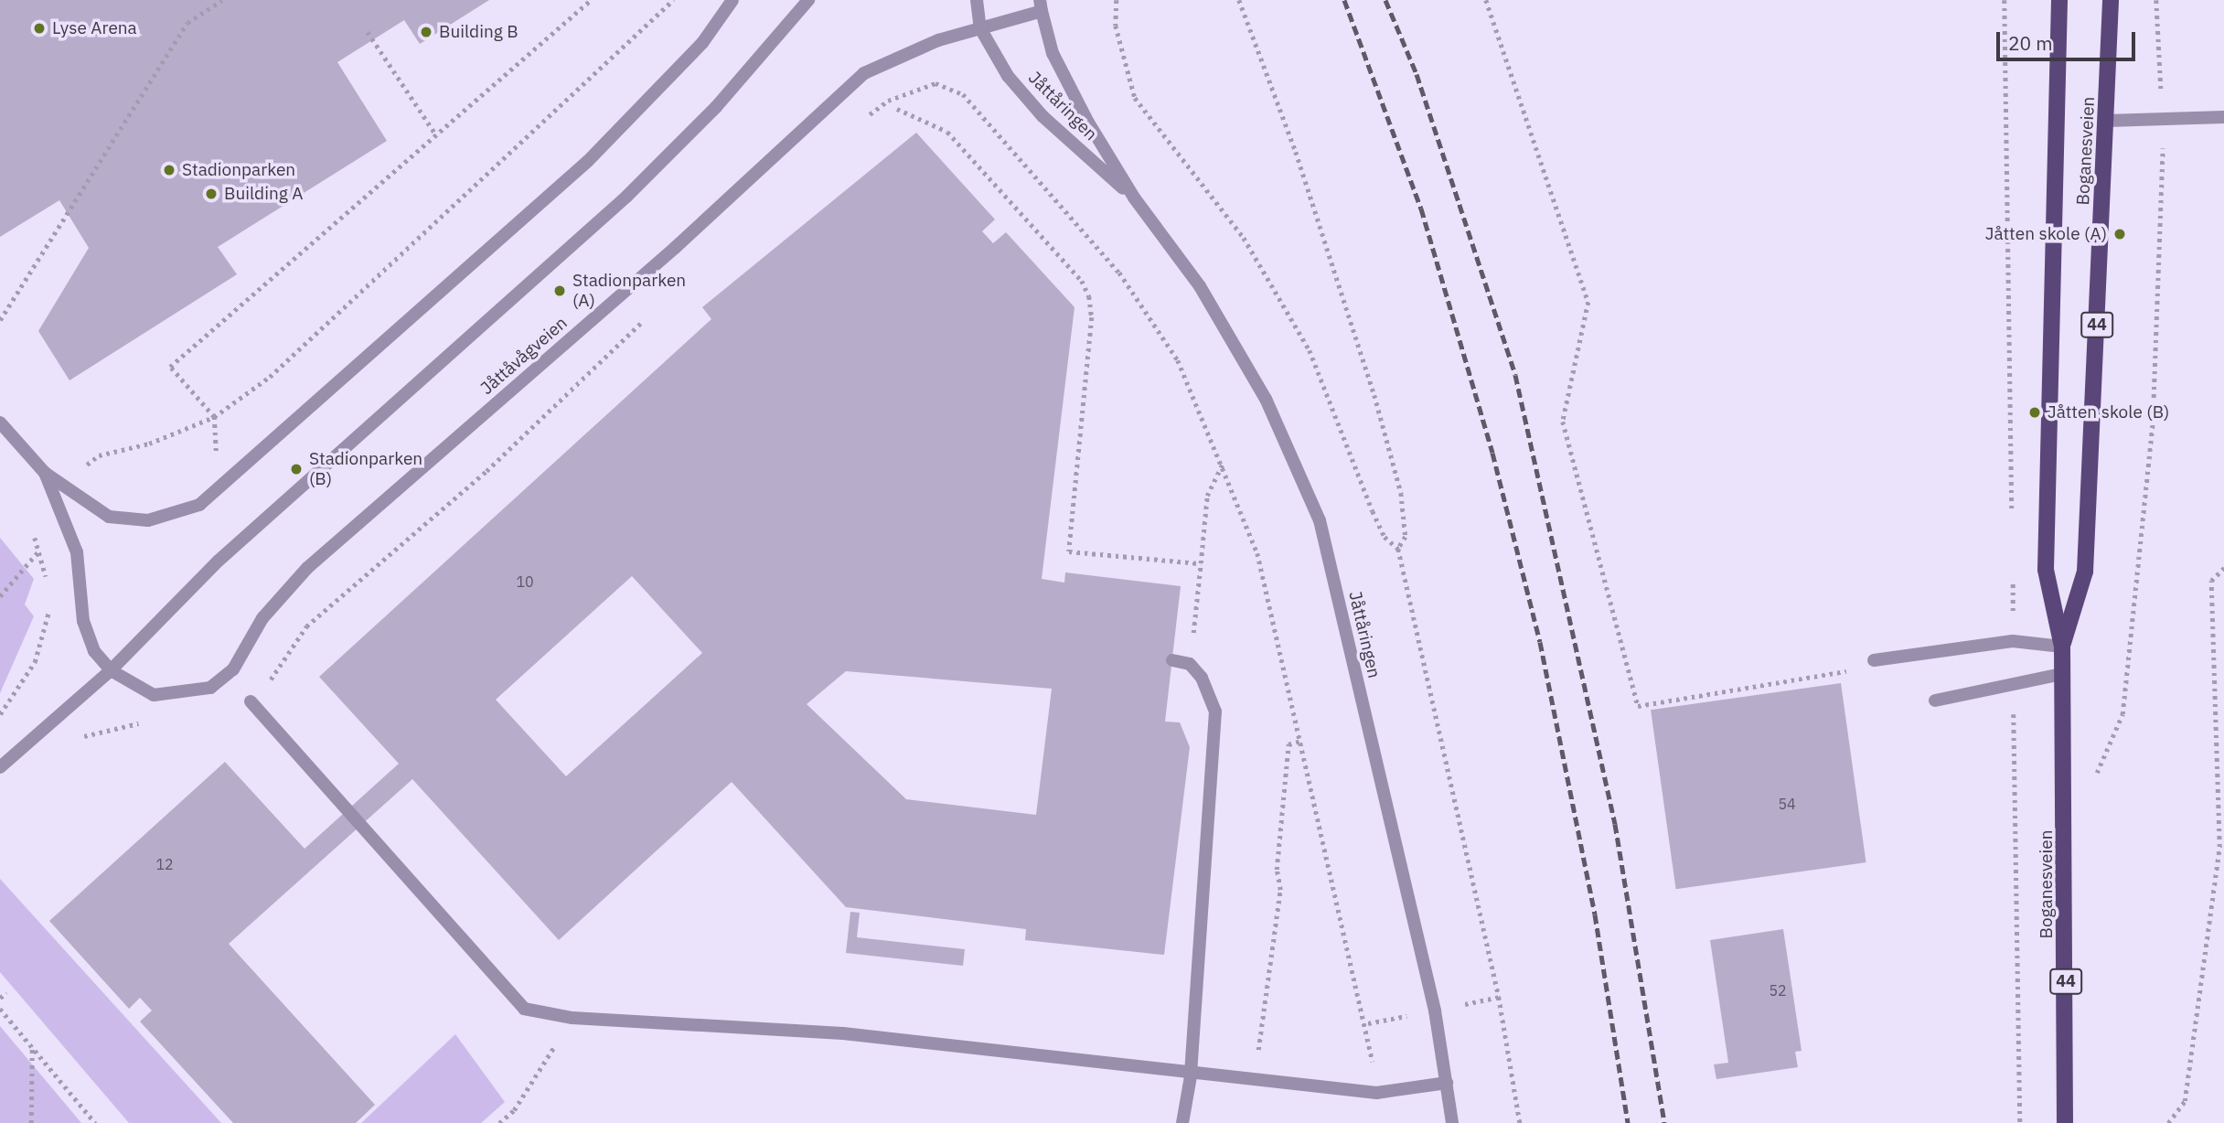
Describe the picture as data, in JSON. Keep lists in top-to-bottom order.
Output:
{
  "streets": {
    "main road": ["Boganesveien", "44"],
    "street": ["Jåttåringen", "Jåttåvågveien"]
  },
  "crossings": [
    ["Jåttåringen", "Jåttåvågveien"]
  ],
  "places": [
    "Lyse Arena",
    "Building B",
    "Stadionparken",
    "Building A",
    "Jåtten skole (A)",
    "Stadionparken (A)",
    "Jåtten skole (B)",
    "Stadionparken (B)"
  ],
  "house_numbers": [
    "10",
    "54",
    "12",
    "52"
  ],
  "scale_bar": "20 m"
}
